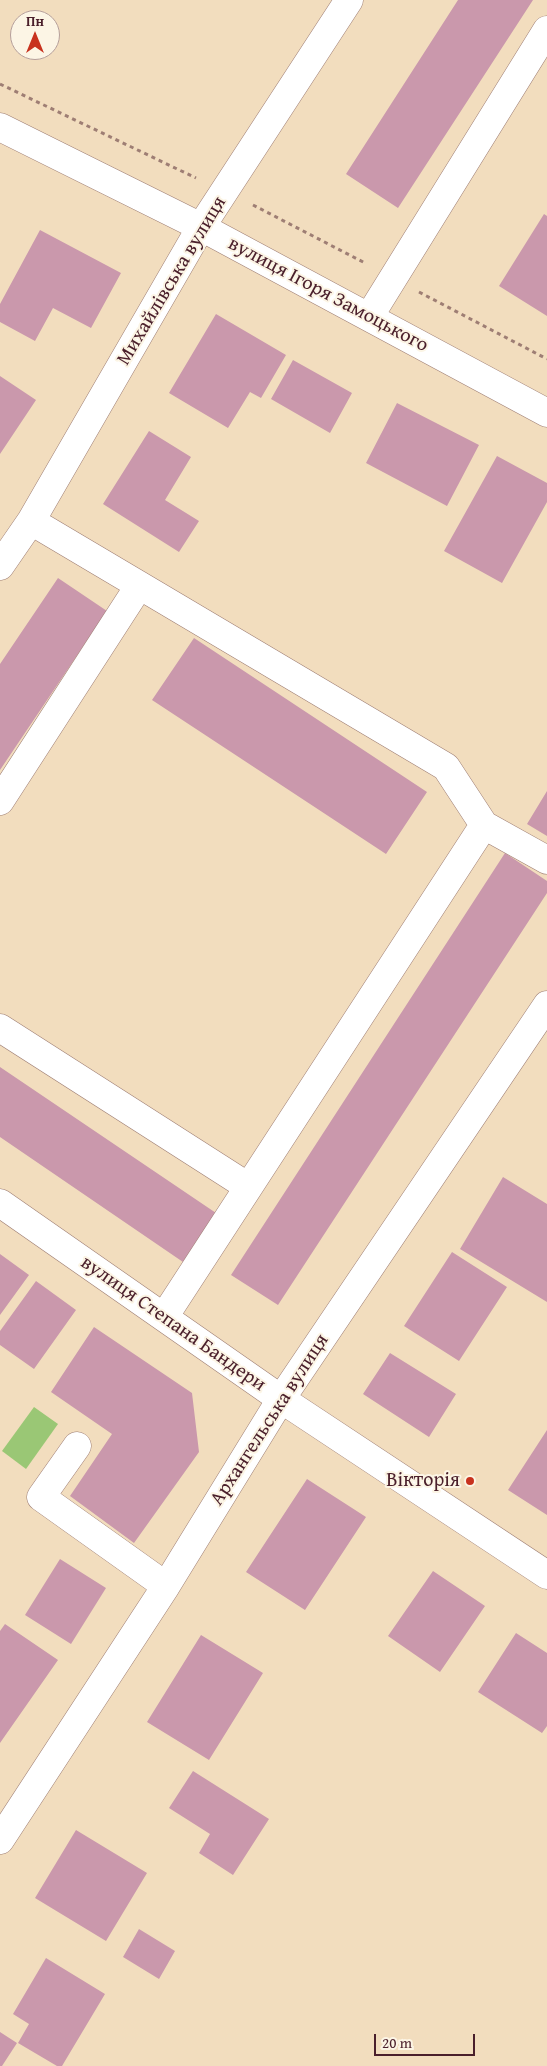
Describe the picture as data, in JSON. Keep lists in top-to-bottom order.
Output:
{
  "streets": {
    "street": [
      "Михайлівська вулиця",
      "вулиця Ігоря Замоцького",
      "вулиця Степана Бандери",
      "Архангельська вулиця"
    ]
  },
  "crossings": [
    ["Михайлівська вулиця", "вулиця Ігоря Замоцького"],
    ["вулиця Степана Бандери", "Архангельська вулиця"]
  ],
  "places": ["Вікторія"],
  "scale_bar": "20 m",
  "north": "top"
}
